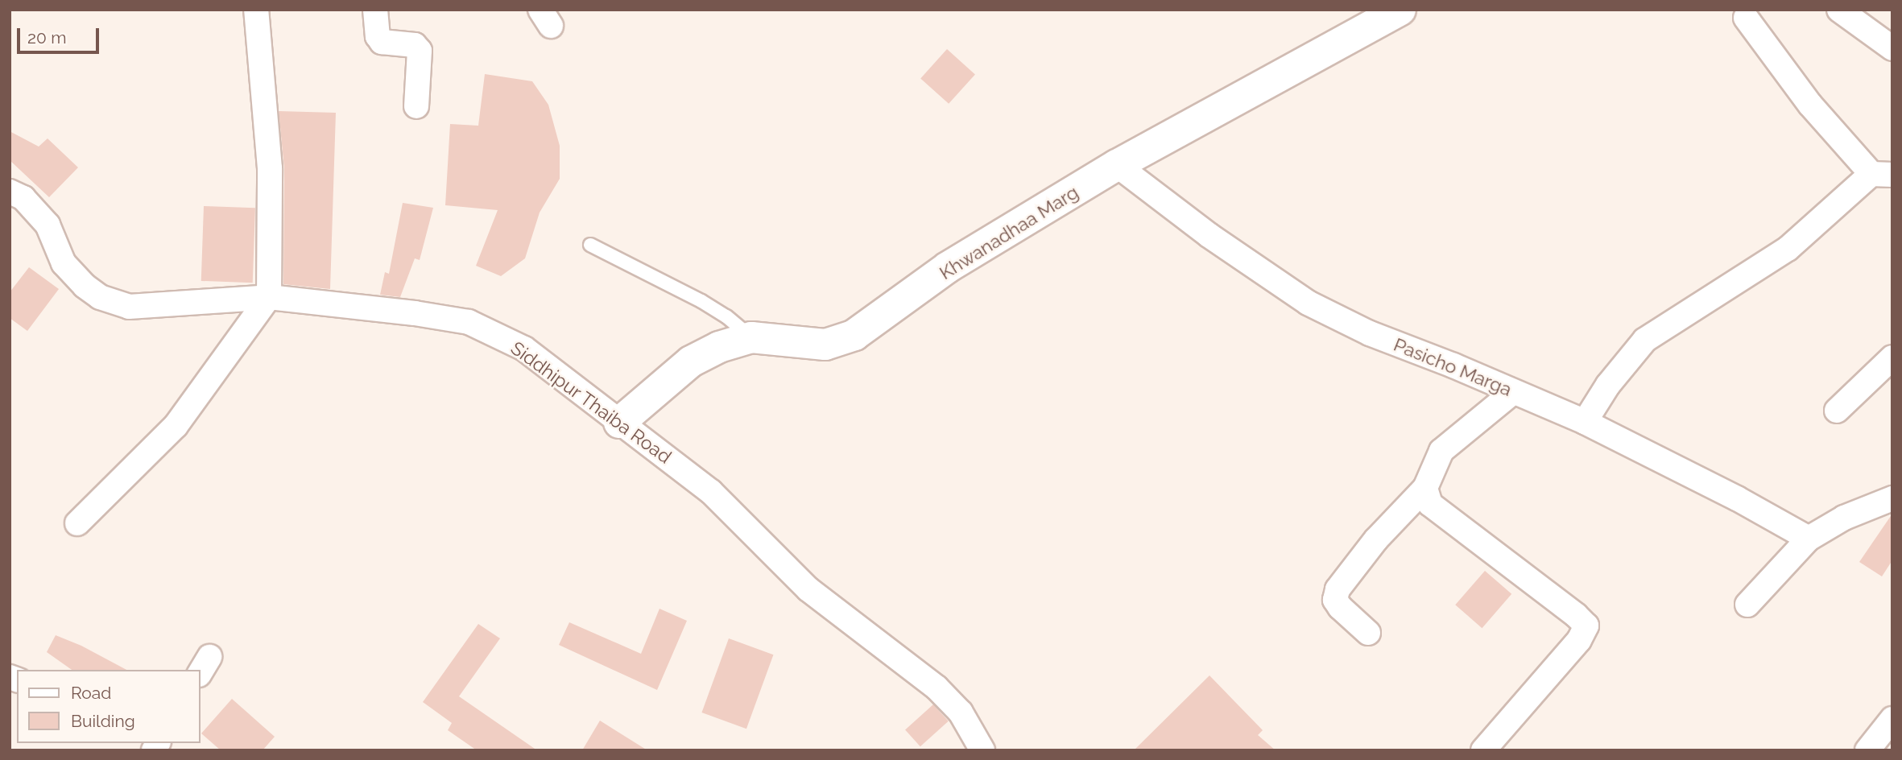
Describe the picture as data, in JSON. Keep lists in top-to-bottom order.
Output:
{
  "streets": {
    "street": ["Khwanadhaa Marg", "Pasicho Marga", "Siddhipur Thaiba Road"]
  },
  "crossings": [
    ["Khwanadhaa Marg", "Pasicho Marga"],
    ["Khwanadhaa Marg", "Siddhipur Thaiba Road"]
  ],
  "legend": ["Road", "Building"],
  "scale_bar": "20 m"
}
